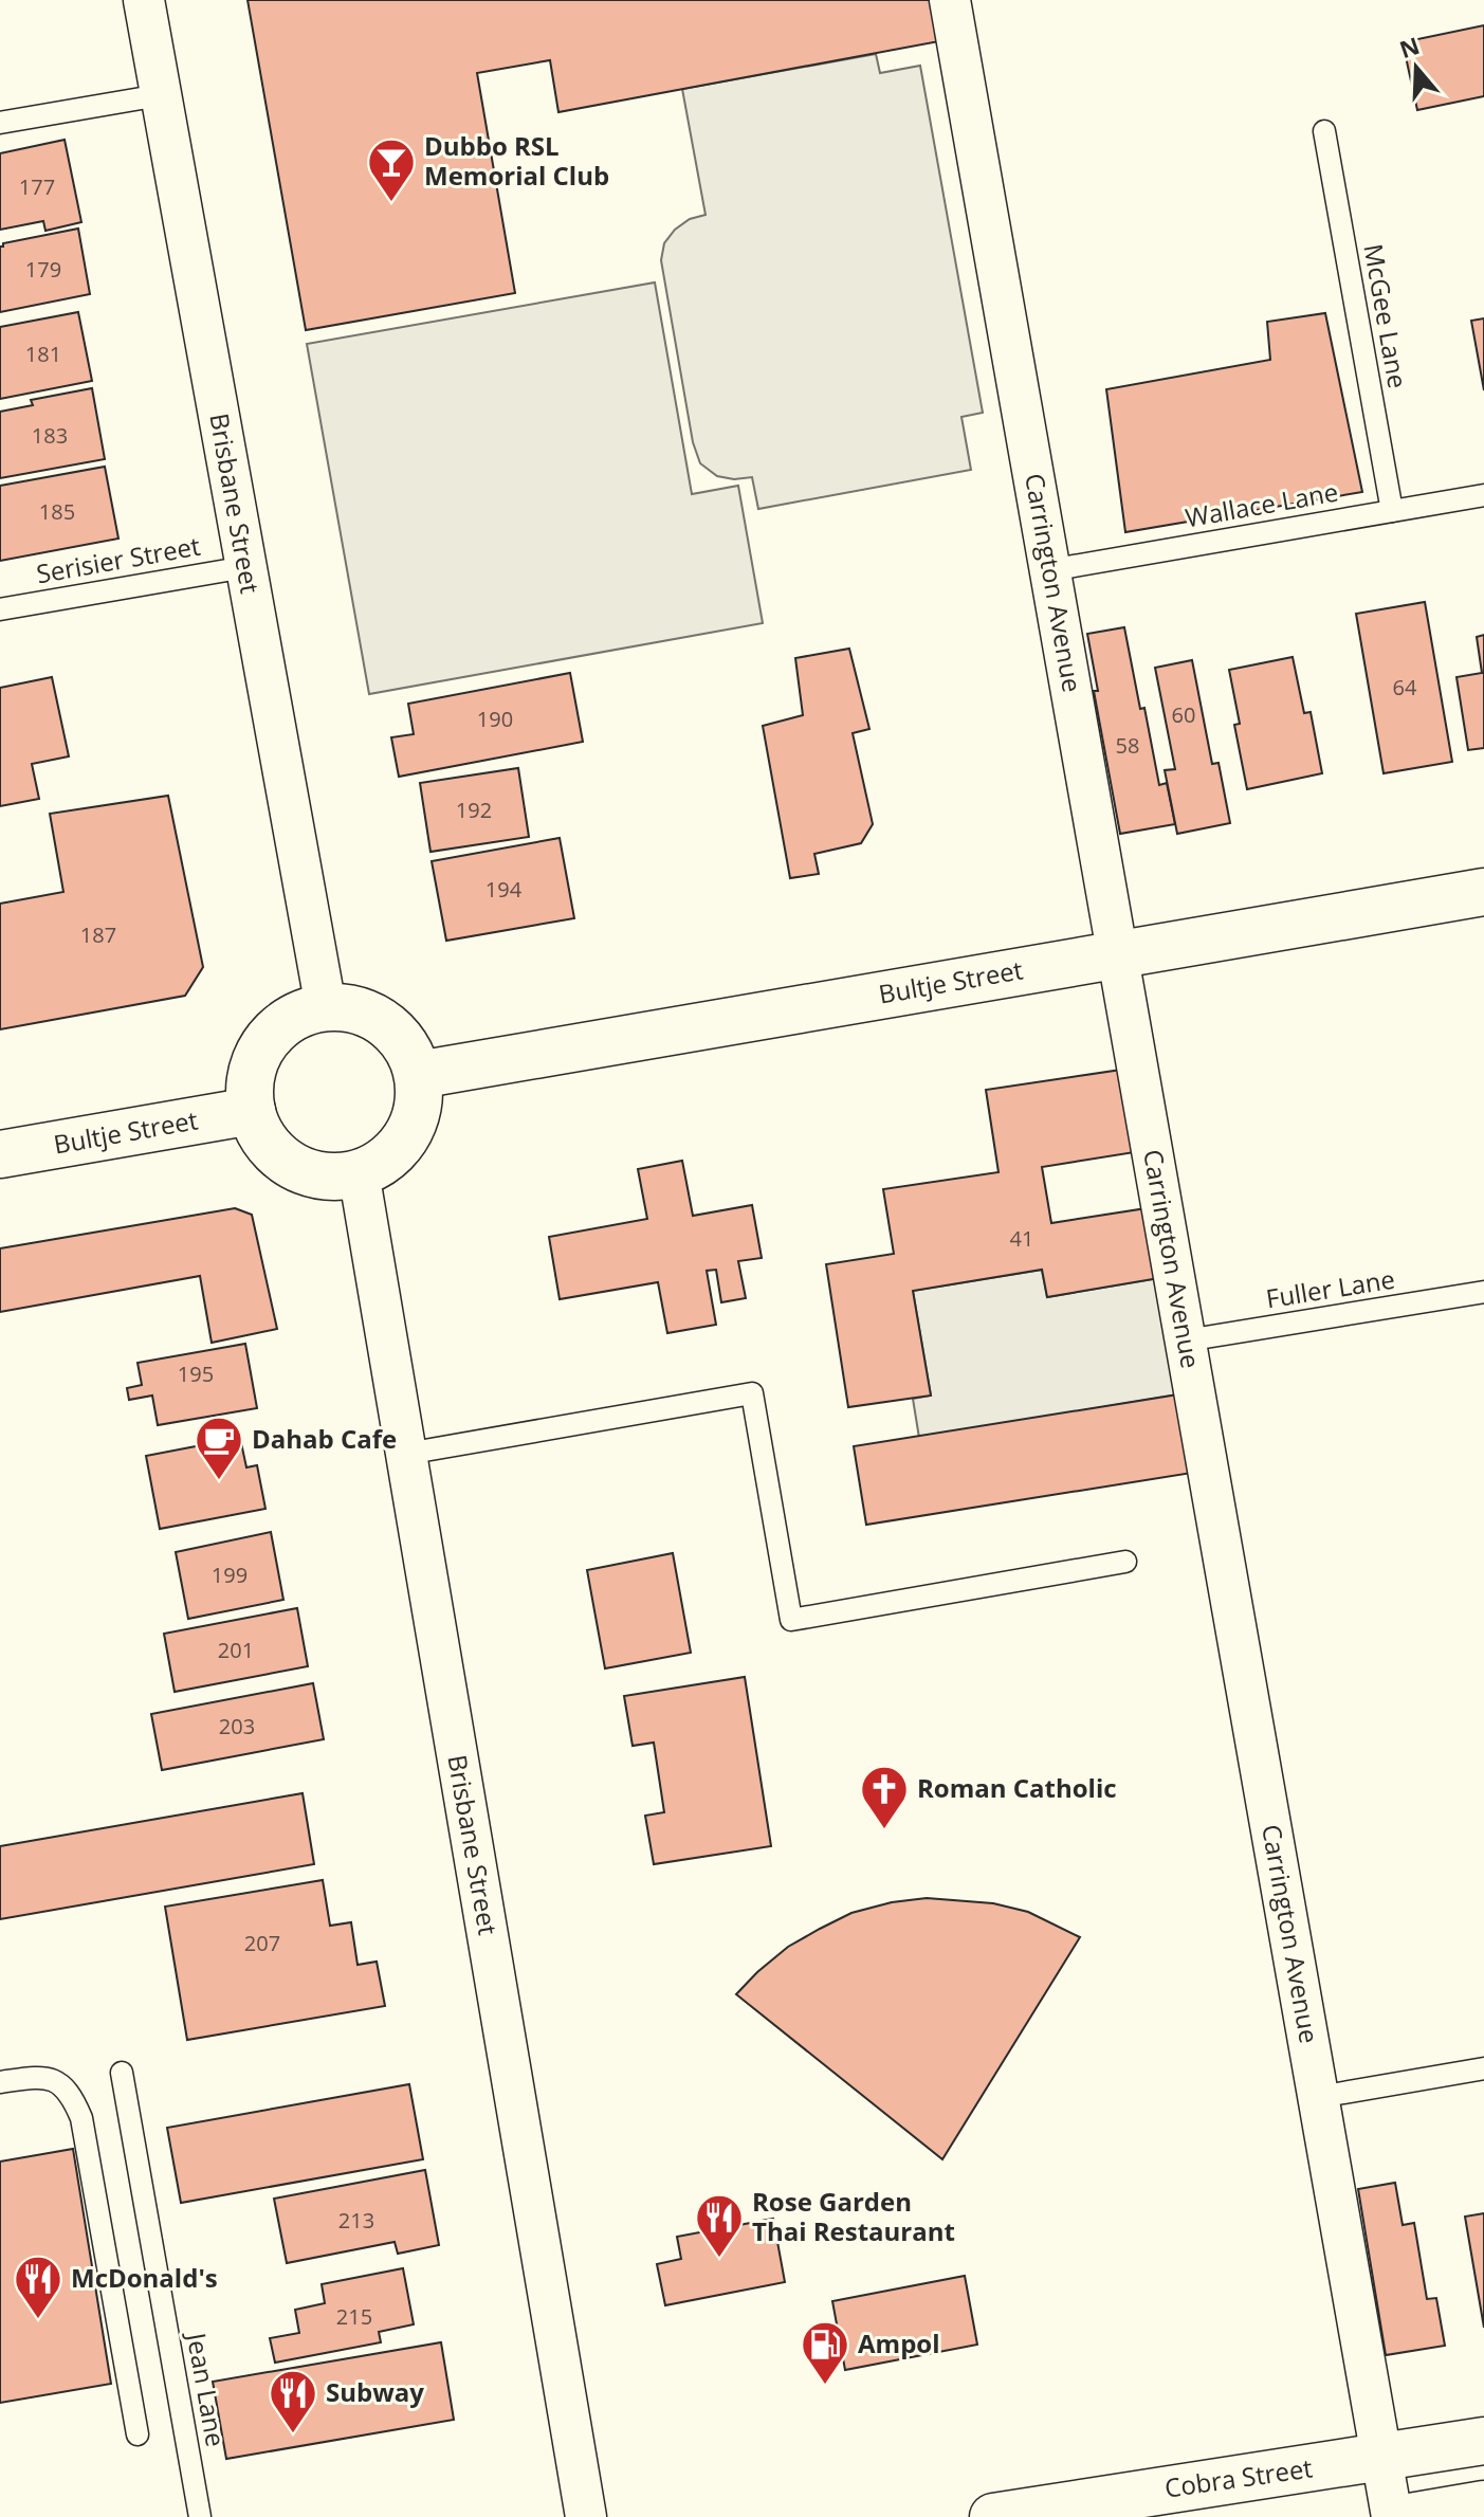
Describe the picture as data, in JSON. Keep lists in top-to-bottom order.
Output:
{
  "streets": {
    "main road": ["Bultje Street", "Cobra Street"],
    "street": ["Brisbane Street", "Carrington Avenue"],
    "lane": [
      "McGee Lane",
      "Wallace Lane",
      "Serisier Street",
      "Fuller Lane",
      "Jean Lane"
    ]
  },
  "crossings": [
    ["McGee Lane", "Wallace Lane"],
    ["Brisbane Street", "Serisier Street"],
    ["Brisbane Street", "Bultje Street"],
    ["Wallace Lane", "Carrington Avenue"],
    ["Carrington Avenue", "Bultje Street"],
    ["Carrington Avenue", "Fuller Lane"],
    ["Carrington Avenue", "Cobra Street"]
  ],
  "places": {
    "bar": ["Dubbo RSL Memorial Club"],
    "cafe": ["Dahab Cafe"],
    "church": ["Roman Catholic"],
    "restaurant": ["Rose Garden Thai Restaurant", "McDonald's", "Subway"],
    "fuel station": ["Ampol"]
  },
  "house_numbers": [
    "177",
    "179",
    "181",
    "183",
    "185",
    "64",
    "60",
    "190",
    "58",
    "192",
    "194",
    "187",
    "41",
    "195",
    "199",
    "201",
    "203",
    "207",
    "213",
    "215"
  ],
  "north": "top"
}
